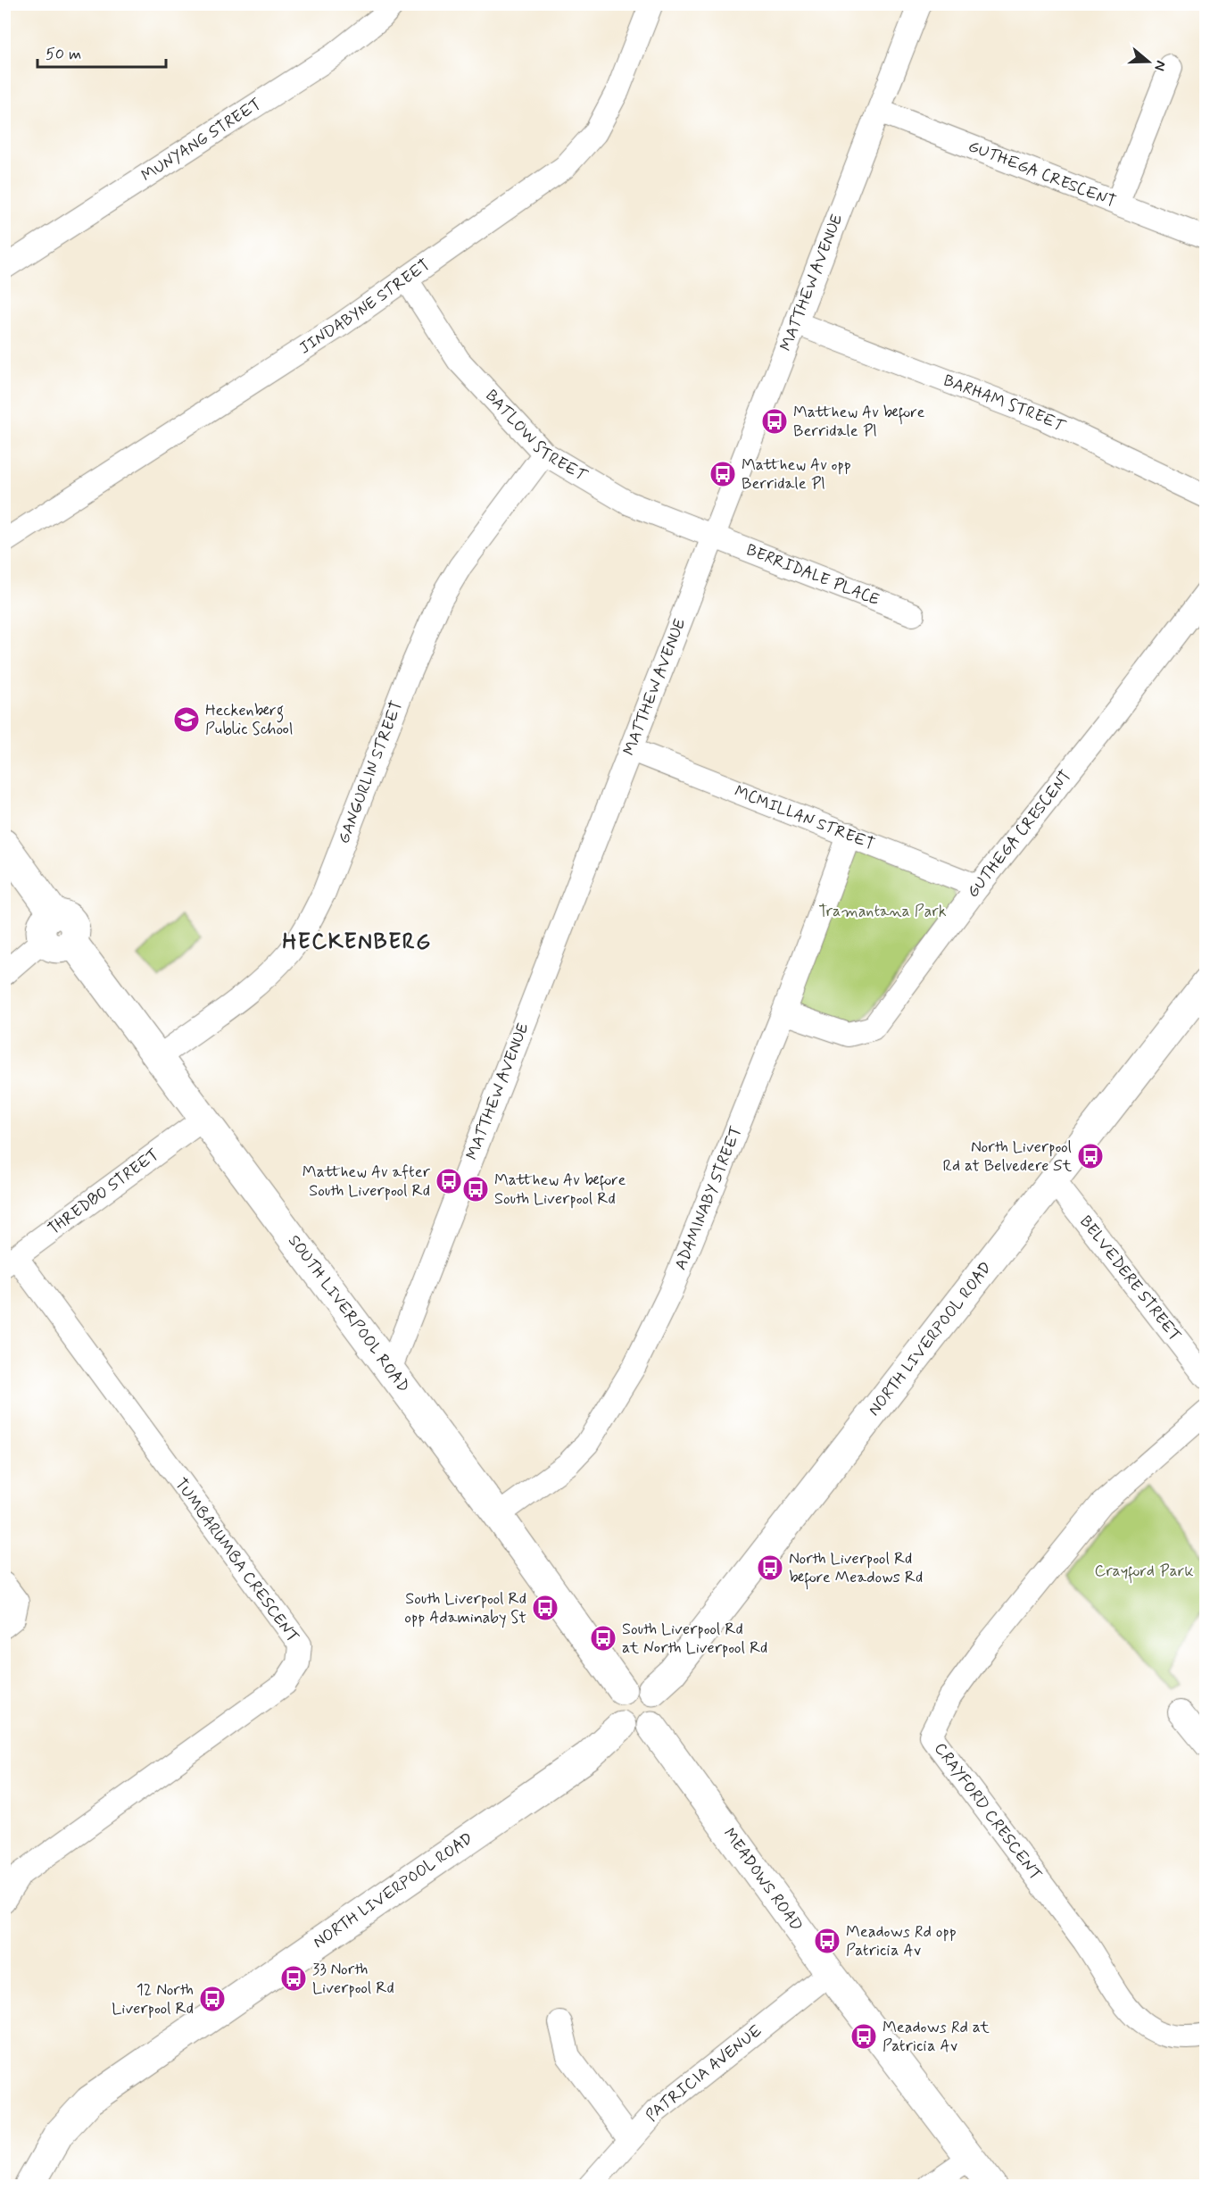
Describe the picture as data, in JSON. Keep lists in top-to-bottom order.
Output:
{
  "streets": {
    "main road": ["SOUTH LIVERPOOL ROAD", "NORTH LIVERPOOL ROAD", "MEADOWS ROAD"],
    "street": [
      "MUNYANG STREET",
      "GUTHEGA CRESCENT",
      "MATTHEW AVENUE",
      "JINDABYNE STREET",
      "BARHAM STREET",
      "BATLOW STREET",
      "BERRIDALE PLACE",
      "GANGURLIN STREET",
      "MCMILLAN STREET",
      "THREDBO STREET",
      "ADAMINABY STREET",
      "BELVEDERE STREET",
      "TUMBARUMBA CRESCENT",
      "CRAYFORD CRESCENT",
      "PATRICIA AVENUE"
    ]
  },
  "crossings": [
    ["GUTHEGA CRESCENT", "MATTHEW AVENUE"],
    ["GUTHEGA CRESCENT", "MCMILLAN STREET"],
    ["GUTHEGA CRESCENT", "ADAMINABY STREET"],
    ["MATTHEW AVENUE", "BARHAM STREET"],
    ["MATTHEW AVENUE", "BATLOW STREET"],
    ["MATTHEW AVENUE", "BERRIDALE PLACE"],
    ["MATTHEW AVENUE", "MCMILLAN STREET"],
    ["MATTHEW AVENUE", "SOUTH LIVERPOOL ROAD"],
    ["JINDABYNE STREET", "BATLOW STREET"],
    ["BATLOW STREET", "BERRIDALE PLACE"],
    ["BATLOW STREET", "GANGURLIN STREET"],
    ["GANGURLIN STREET", "SOUTH LIVERPOOL ROAD"],
    ["MCMILLAN STREET", "ADAMINABY STREET"],
    ["THREDBO STREET", "SOUTH LIVERPOOL ROAD"],
    ["THREDBO STREET", "TUMBARUMBA CRESCENT"],
    ["ADAMINABY STREET", "SOUTH LIVERPOOL ROAD"],
    ["BELVEDERE STREET", "NORTH LIVERPOOL ROAD"],
    ["SOUTH LIVERPOOL ROAD", "NORTH LIVERPOOL ROAD"],
    ["SOUTH LIVERPOOL ROAD", "MEADOWS ROAD"],
    ["NORTH LIVERPOOL ROAD", "MEADOWS ROAD"],
    ["MEADOWS ROAD", "PATRICIA AVENUE"]
  ],
  "districts": ["HECKENBERG"],
  "parks": ["Tramantana Park", "Crayford Park"],
  "places": {
    "bus stop": [
      "Matthew Av before Berridale Pl",
      "Matthew Av opp Berridale Pl",
      "North Liverpool Rd at Belvedere St",
      "Matthew Av after South Liverpool Rd",
      "Matthew Av before South Liverpool Rd",
      "North Liverpool Rd before Meadows Rd",
      "South Liverpool Rd opp Adaminaby St",
      "South Liverpool Rd at North Liverpool Rd",
      "Meadows Rd opp Patricia Av",
      "33 North Liverpool Rd",
      "12 North Liverpool Rd",
      "Meadows Rd at Patricia Av"
    ],
    "school or university": ["Heckenberg Public School"]
  },
  "scale_bar": "50 m",
  "north": "right"
}
